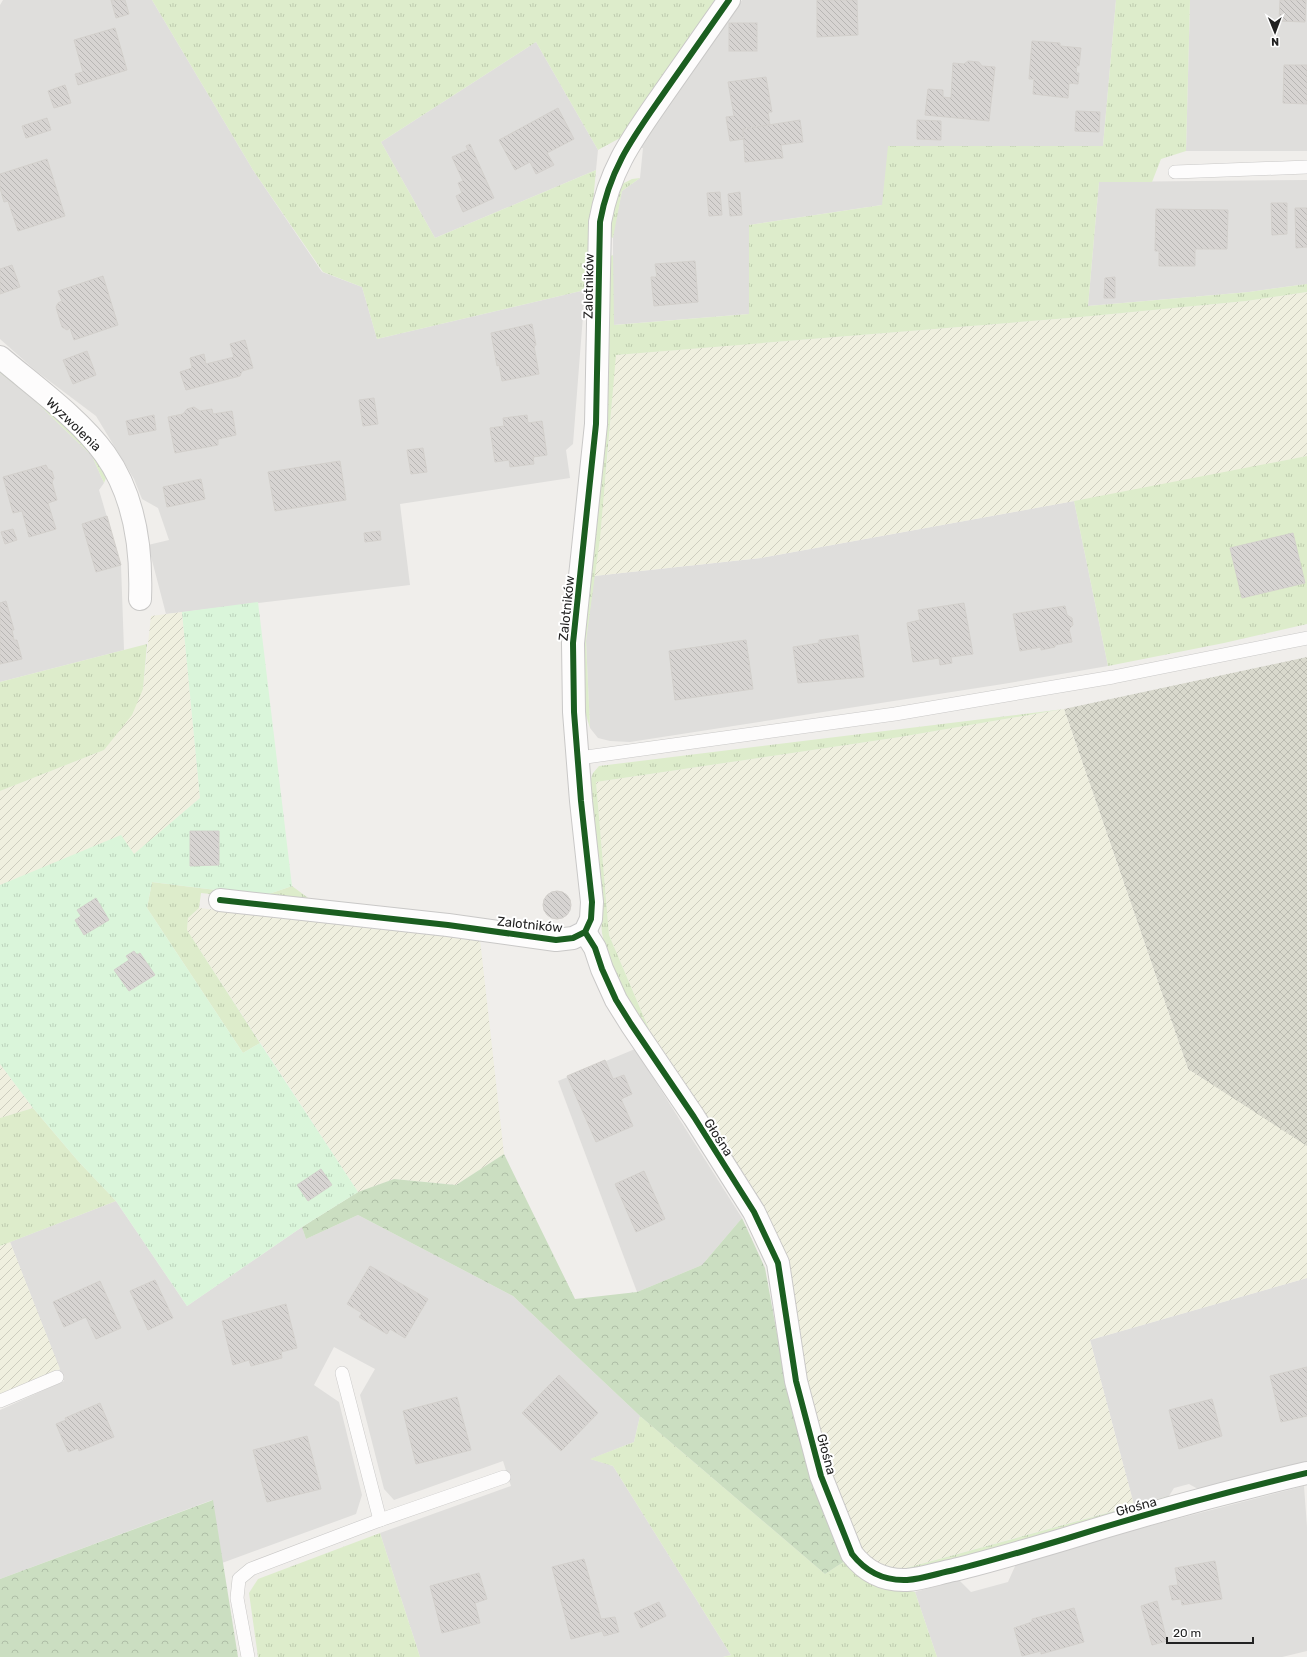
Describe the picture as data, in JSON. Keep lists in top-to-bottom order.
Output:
{
  "streets": {
    "street": ["Zalotników", "Wyzwolenia", "Głośna"]
  },
  "crossings": [
    ["Zalotników", "Głośna"]
  ],
  "scale_bar": "20 m",
  "north": "bottom"
}
